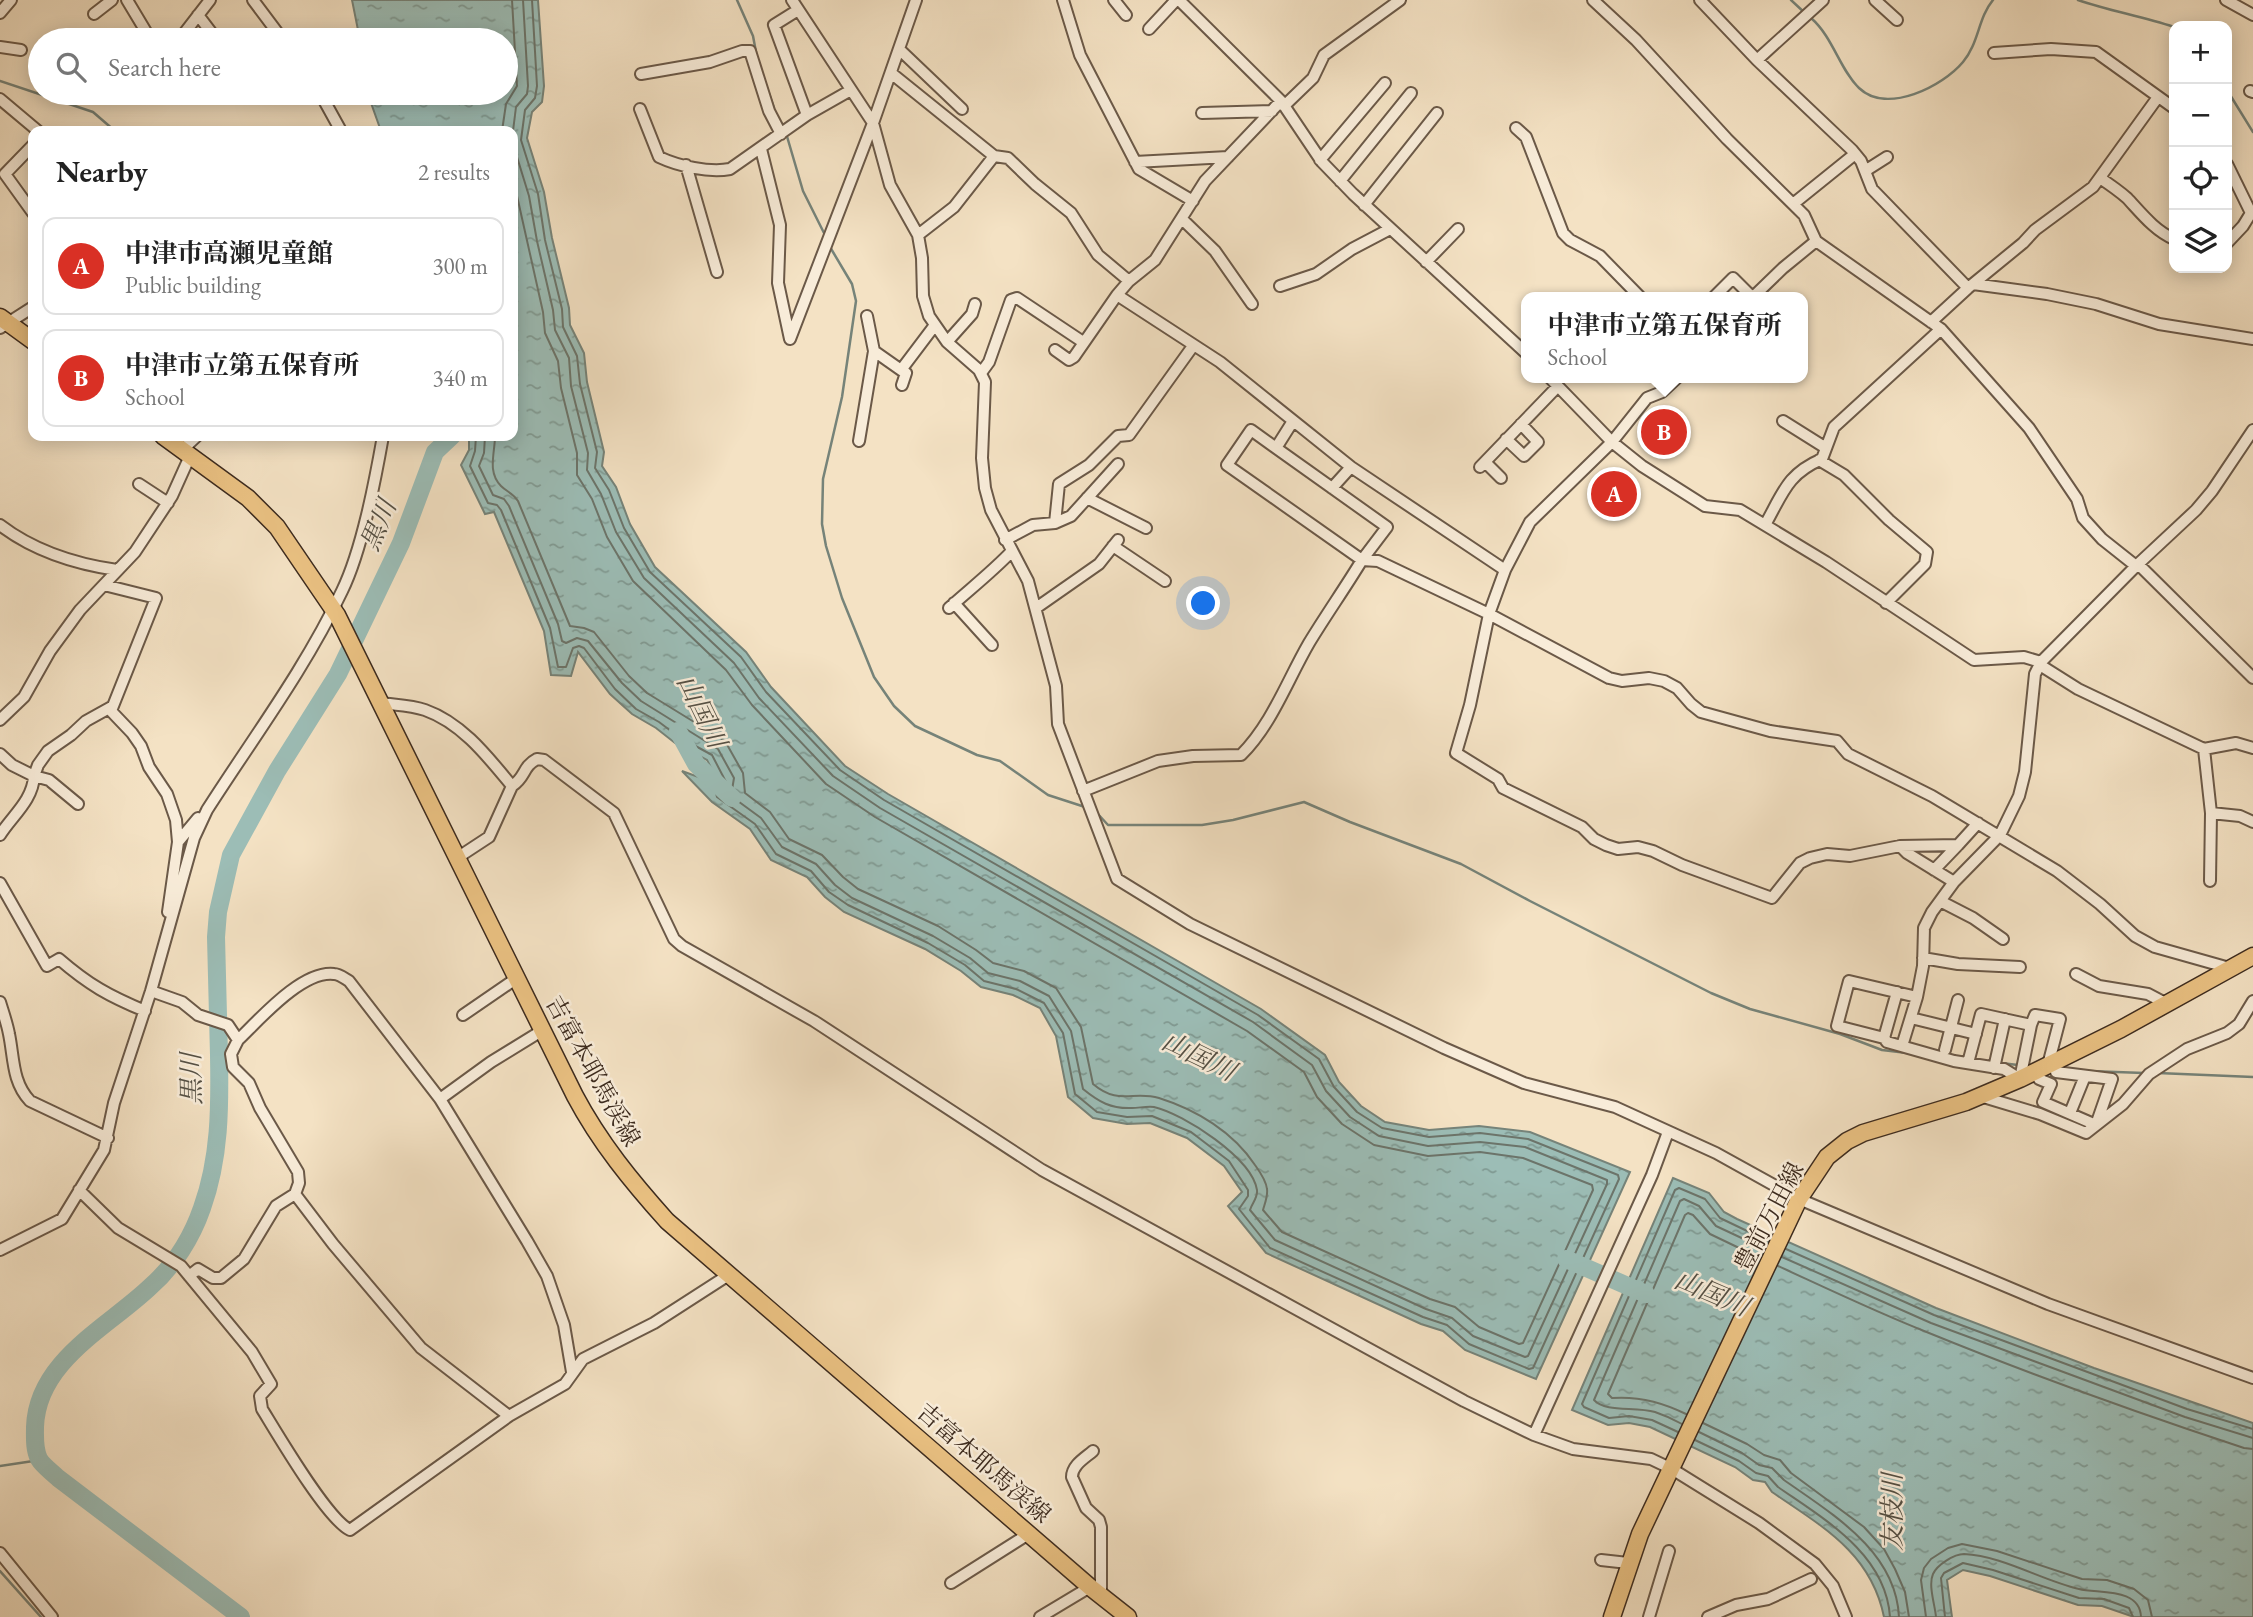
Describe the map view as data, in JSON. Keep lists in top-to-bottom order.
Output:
{
  "streets": {
    "main road": ["吉富本耶馬渓線", "豊前万田線"]
  },
  "water": ["黒川", "山国川", "友枝川"],
  "page": {
    "map_buttons": ["+", "−"],
    "search": "Search here",
    "heading": ["Nearby", "2 results"],
    "list": [
      {
        "mark": "A",
        "name": "中津市高瀬児童館",
        "note": "Public building",
        "value": "300 m"
      },
      {
        "mark": "B",
        "name": "中津市立第五保育所",
        "note": "School",
        "value": "340 m"
      }
    ],
    "popup": ["中津市立第五保育所", "School"],
    "pins": ["B", "A"]
  }
}
